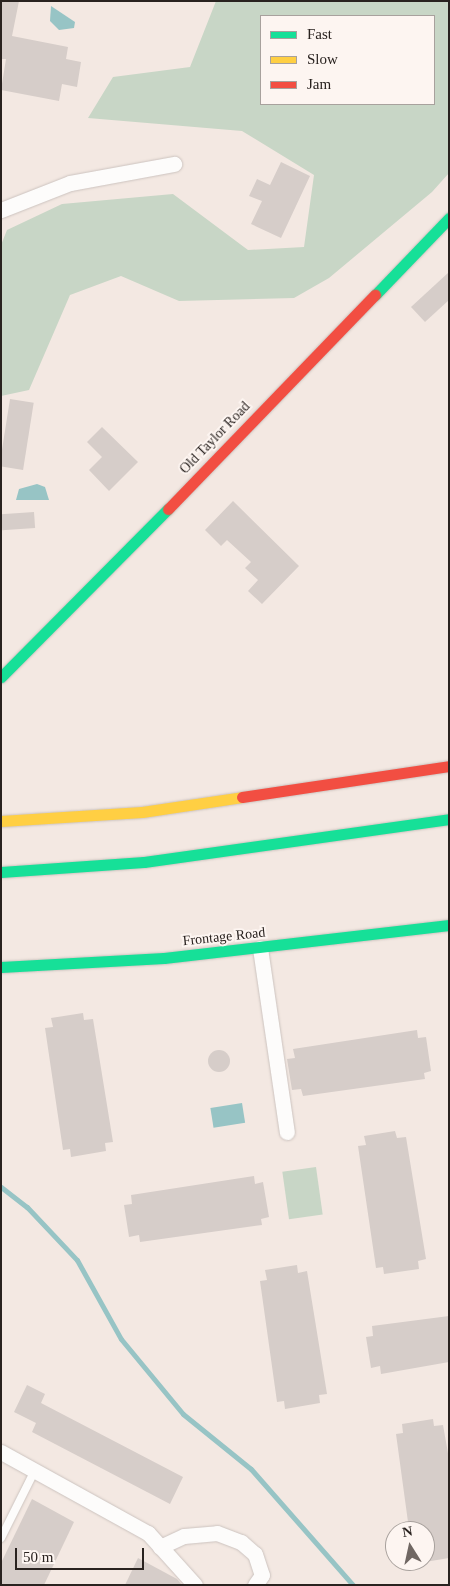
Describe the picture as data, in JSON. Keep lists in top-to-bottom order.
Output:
{
  "streets": {
    "main road": ["Old Taylor Road", "Frontage Road"]
  },
  "legend": ["Fast", "Slow", "Jam"],
  "scale_bar": "50 m",
  "north": "top"
}
